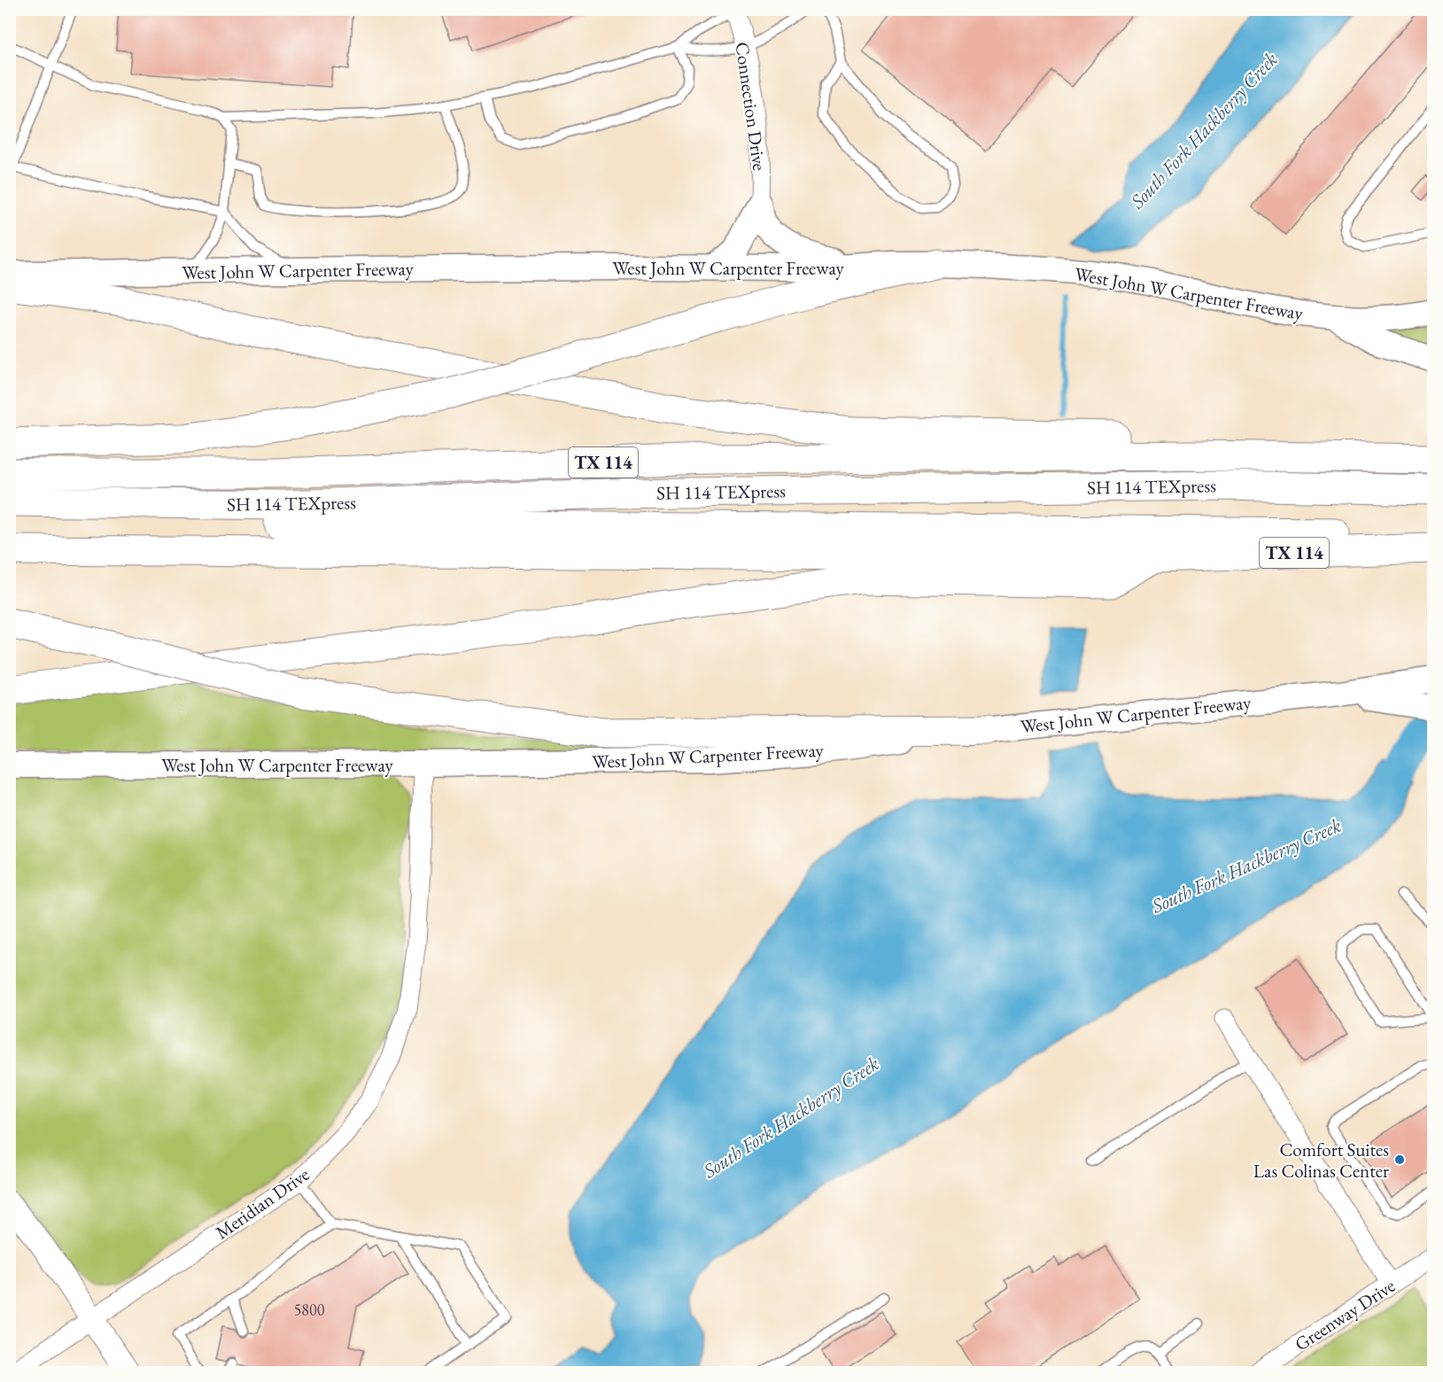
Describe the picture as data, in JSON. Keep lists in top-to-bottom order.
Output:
{
  "streets": {
    "highway": ["TX 114", "SH 114 TEXpress"],
    "main road": ["West John W Carpenter Freeway"],
    "street": ["Connection Drive", "Meridian Drive", "Greenway Drive"]
  },
  "crossings": [
    ["West John W Carpenter Freeway", "Meridian Drive"]
  ],
  "water": ["South Fork Hackberry Creek"],
  "places": ["Comfort Suites Las Colinas Center"],
  "house_numbers": ["5800"]
}
